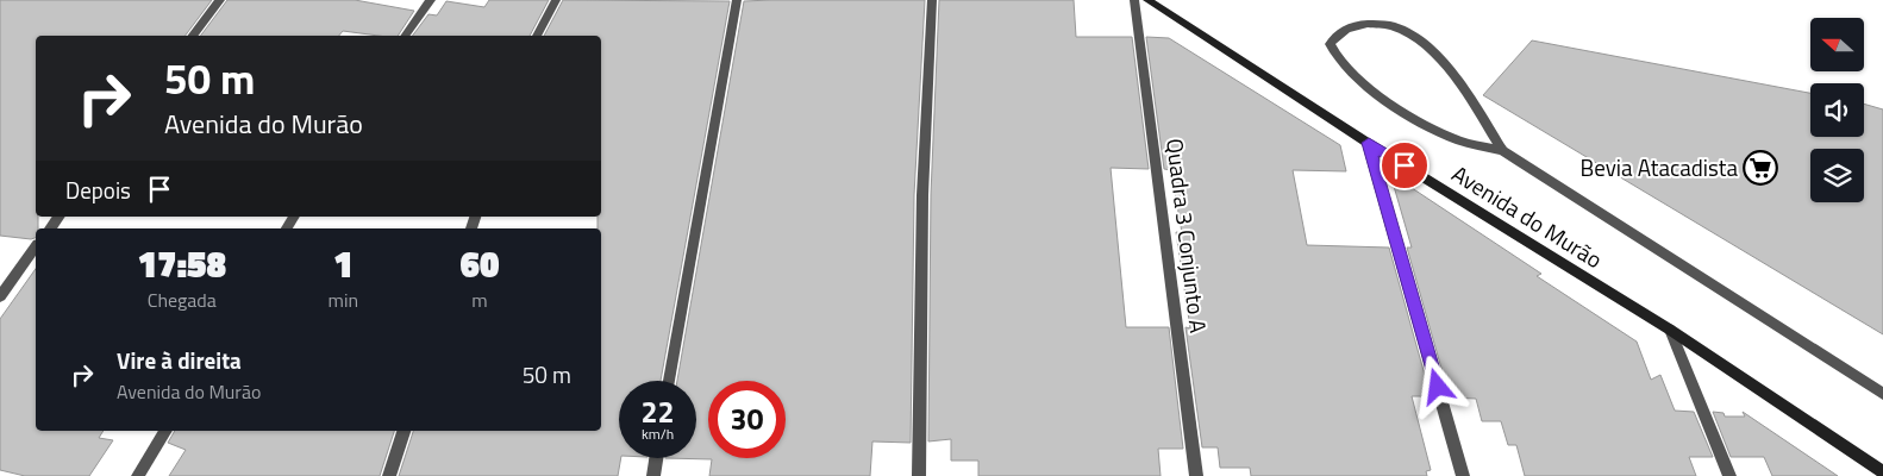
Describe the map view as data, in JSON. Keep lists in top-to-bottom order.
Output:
{
  "streets": {
    "street": ["Avenida do Murão", "Quadra 3 Conjunto A"]
  },
  "places": {
    "supermarket": ["Bevia Atacadista"]
  },
  "north": "left",
  "page": {
    "turn": ["50 m", "Avenida do Murão"],
    "then": "Depois",
    "eta": [
      "17:58",
      "Chegada",
      "1",
      "min",
      "60",
      "m"
    ],
    "list": [
      {
        "name": "Vire à direita",
        "note": "Avenida do Murão",
        "value": "50 m"
      }
    ],
    "speed": "22 km/h",
    "limit": "30"
  }
}
